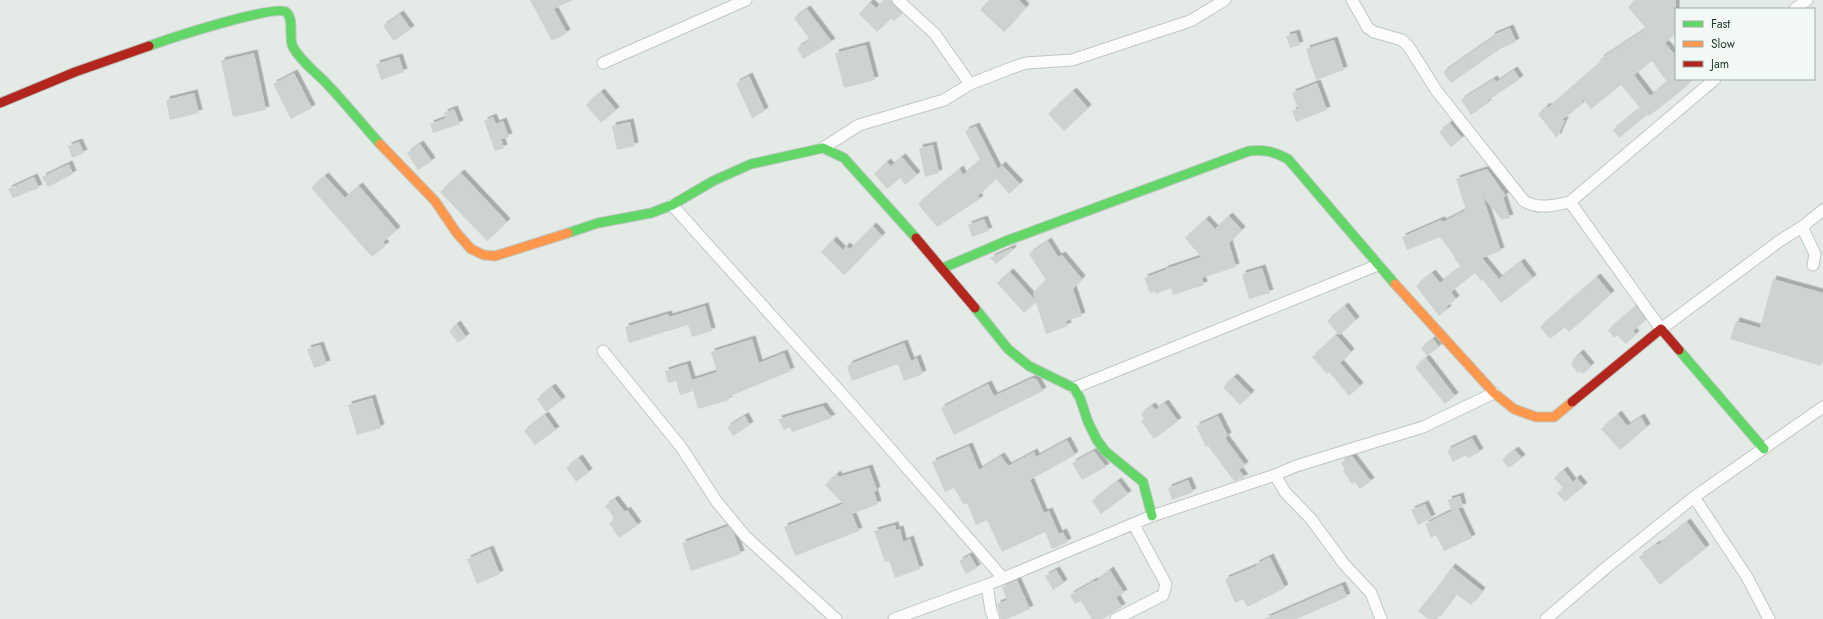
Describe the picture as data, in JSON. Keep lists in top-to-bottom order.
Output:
{
  "legend": ["Fast", "Slow", "Jam"]
}
